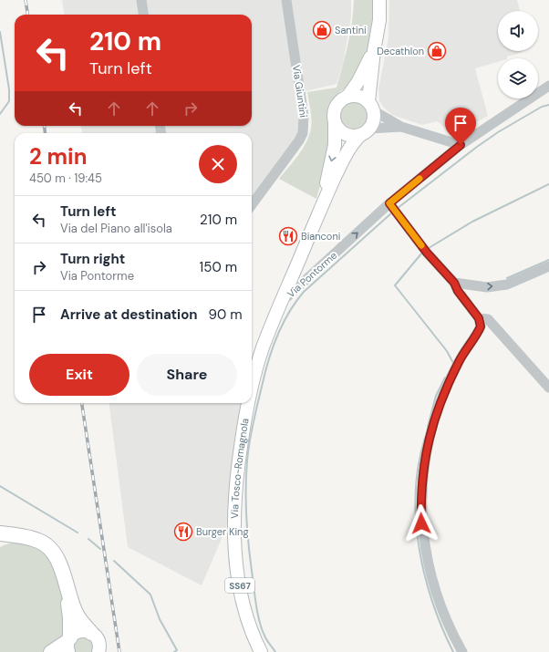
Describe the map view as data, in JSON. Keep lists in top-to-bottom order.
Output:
{
  "streets": {
    "main road": ["Via Tosco-Romagnola", "SS67"],
    "street": ["Via Giuntini", "Via Pontorme"]
  },
  "crossings": [
    ["Via Pontorme", "Via Tosco-Romagnola"]
  ],
  "one_way": ["Via Pontorme"],
  "places": {
    "shop": ["Santini", "Decathlon"],
    "restaurant": ["Bianconi", "Burger King"]
  },
  "page": {
    "turn": ["210 m", "Turn left"],
    "heading": ["2 min", "450 m · 19:45"],
    "list": [
      {
        "name": "Turn left",
        "note": "Via del Piano all'isola",
        "value": "210 m"
      },
      {
        "name": "Turn right",
        "note": "Via Pontorme",
        "value": "150 m"
      },
      {
        "name": "Arrive at destination",
        "value": "90 m"
      }
    ],
    "buttons": ["Exit", "Share"]
  }
}
